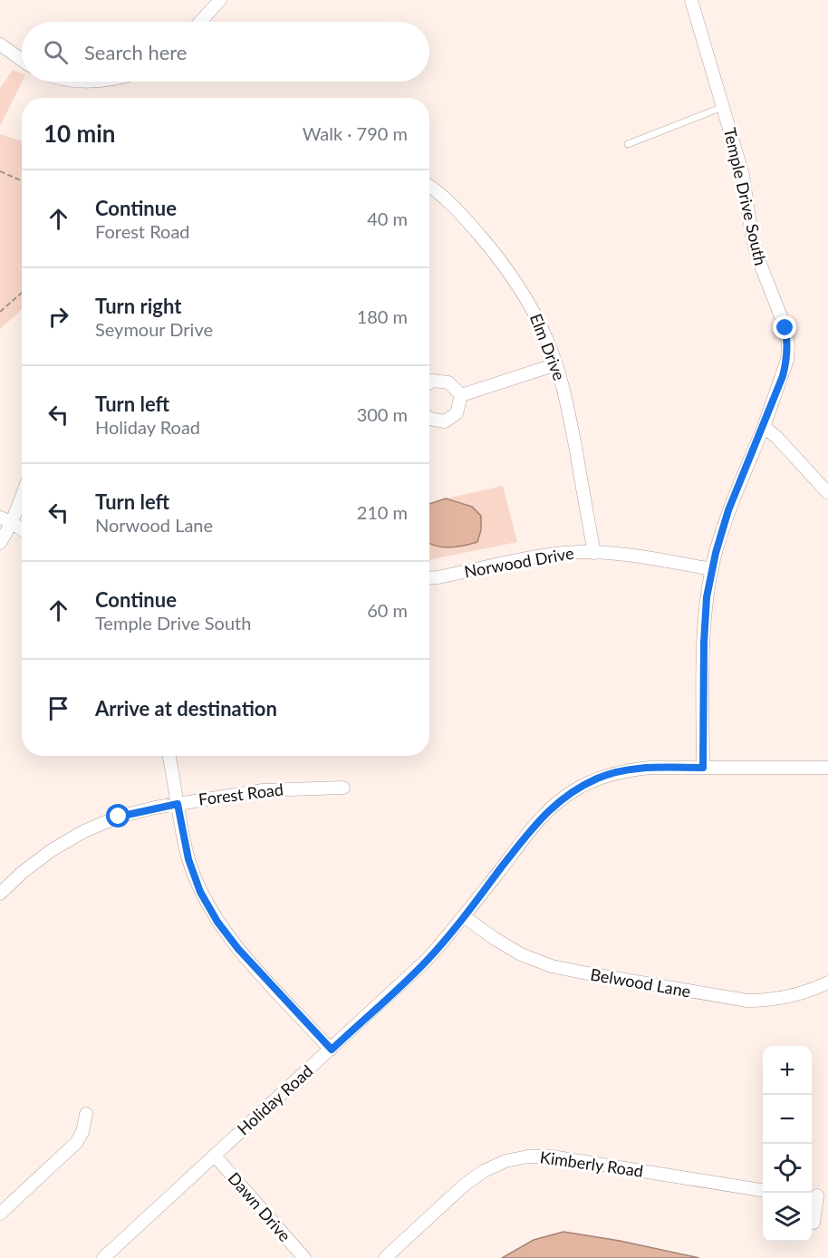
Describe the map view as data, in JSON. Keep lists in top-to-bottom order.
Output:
{
  "streets": {
    "street": [
      "Temple Drive South",
      "Elm Drive",
      "Norwood Drive",
      "Forest Road",
      "Belwood Lane",
      "Holiday Road",
      "Kimberly Road",
      "Dawn Drive"
    ]
  },
  "crossings": [
    ["Temple Drive South", "Norwood Drive"],
    ["Temple Drive South", "Holiday Road"],
    ["Elm Drive", "Norwood Drive"],
    ["Belwood Lane", "Holiday Road"],
    ["Holiday Road", "Dawn Drive"]
  ],
  "page": {
    "search": "Search here",
    "heading": ["10 min", "Walk · 790 m"],
    "list": [
      ["Continue", "Forest Road", "40 m"],
      ["Turn right", "Seymour Drive", "180 m"],
      ["Turn left", "Holiday Road", "300 m"],
      ["Turn left", "Norwood Lane", "210 m"],
      ["Continue", "Temple Drive South", "60 m"],
      "Arrive at destination"
    ],
    "map_buttons": ["+", "−"]
  }
}
